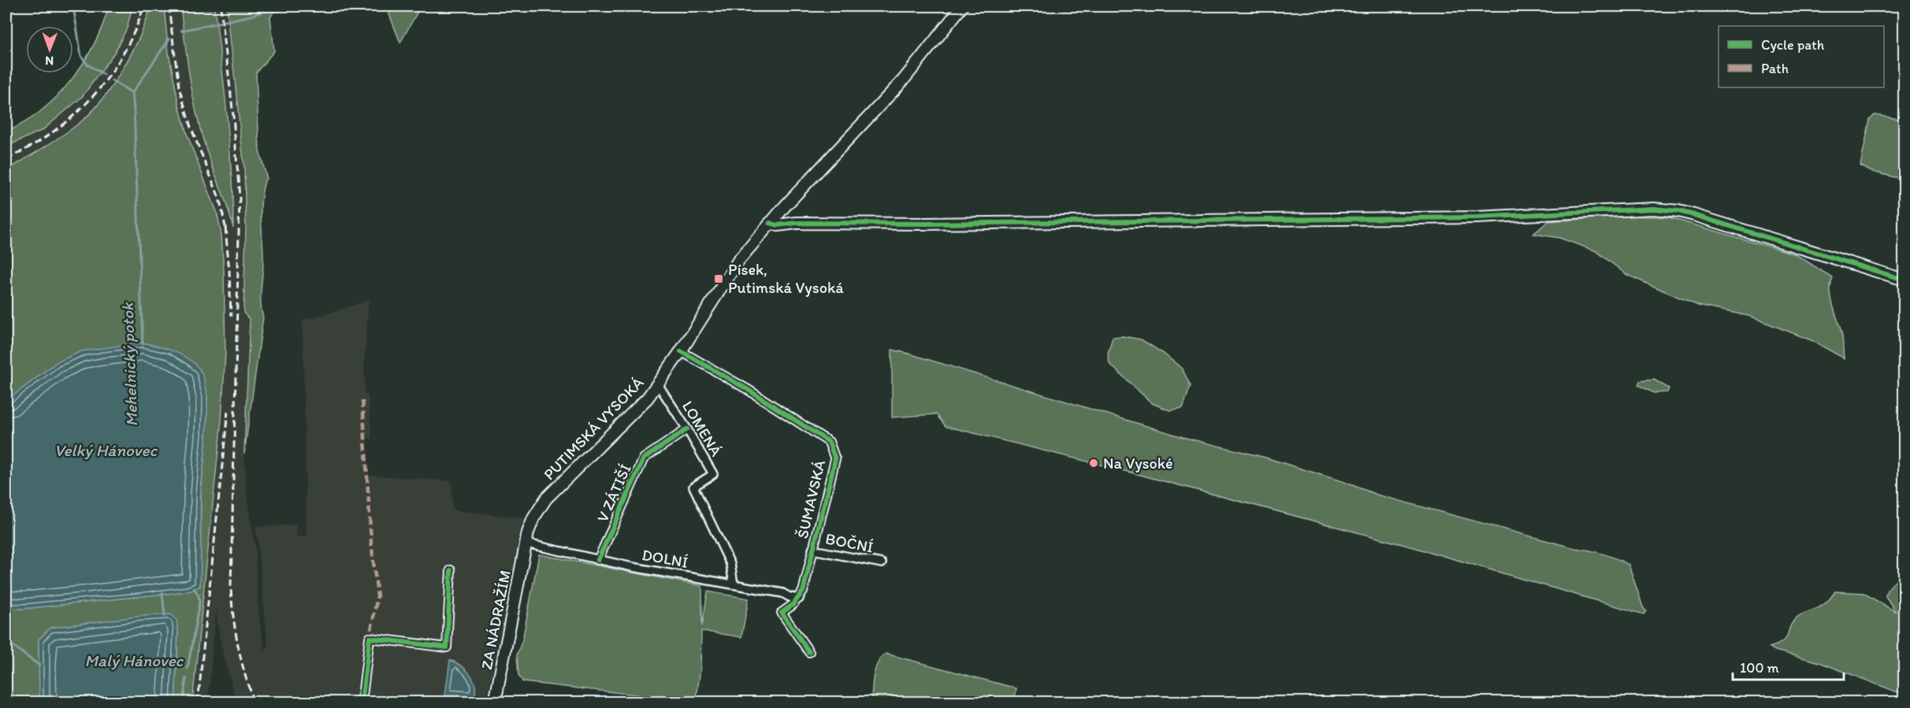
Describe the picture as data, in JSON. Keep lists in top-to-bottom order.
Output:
{
  "streets": {
    "street": [
      "PUTIMSKÁ VYSOKÁ",
      "LOMENÁ",
      "V ZÁTIŠÍ",
      "ŠUMAVSKÁ",
      "BOČNÍ",
      "DOLNÍ",
      "ZA NÁDRAŽÍM"
    ]
  },
  "crossings": [
    ["PUTIMSKÁ VYSOKÁ", "LOMENÁ"],
    ["PUTIMSKÁ VYSOKÁ", "ŠUMAVSKÁ"],
    ["PUTIMSKÁ VYSOKÁ", "DOLNÍ"],
    ["PUTIMSKÁ VYSOKÁ", "ZA NÁDRAŽÍM"],
    ["LOMENÁ", "V ZÁTIŠÍ"],
    ["LOMENÁ", "DOLNÍ"],
    ["V ZÁTIŠÍ", "DOLNÍ"],
    ["ŠUMAVSKÁ", "BOČNÍ"],
    ["ŠUMAVSKÁ", "DOLNÍ"],
    ["DOLNÍ", "ZA NÁDRAŽÍM"]
  ],
  "water": ["Mehelnický potok", "Velký Hánovec", "Malý Hánovec"],
  "places": {
    "transit": ["Písek, Putimská Vysoká"],
    "other": ["Na Vysoké"]
  },
  "legend": ["Cycle path", "Path"],
  "scale_bar": "100 m",
  "north": "bottom"
}
